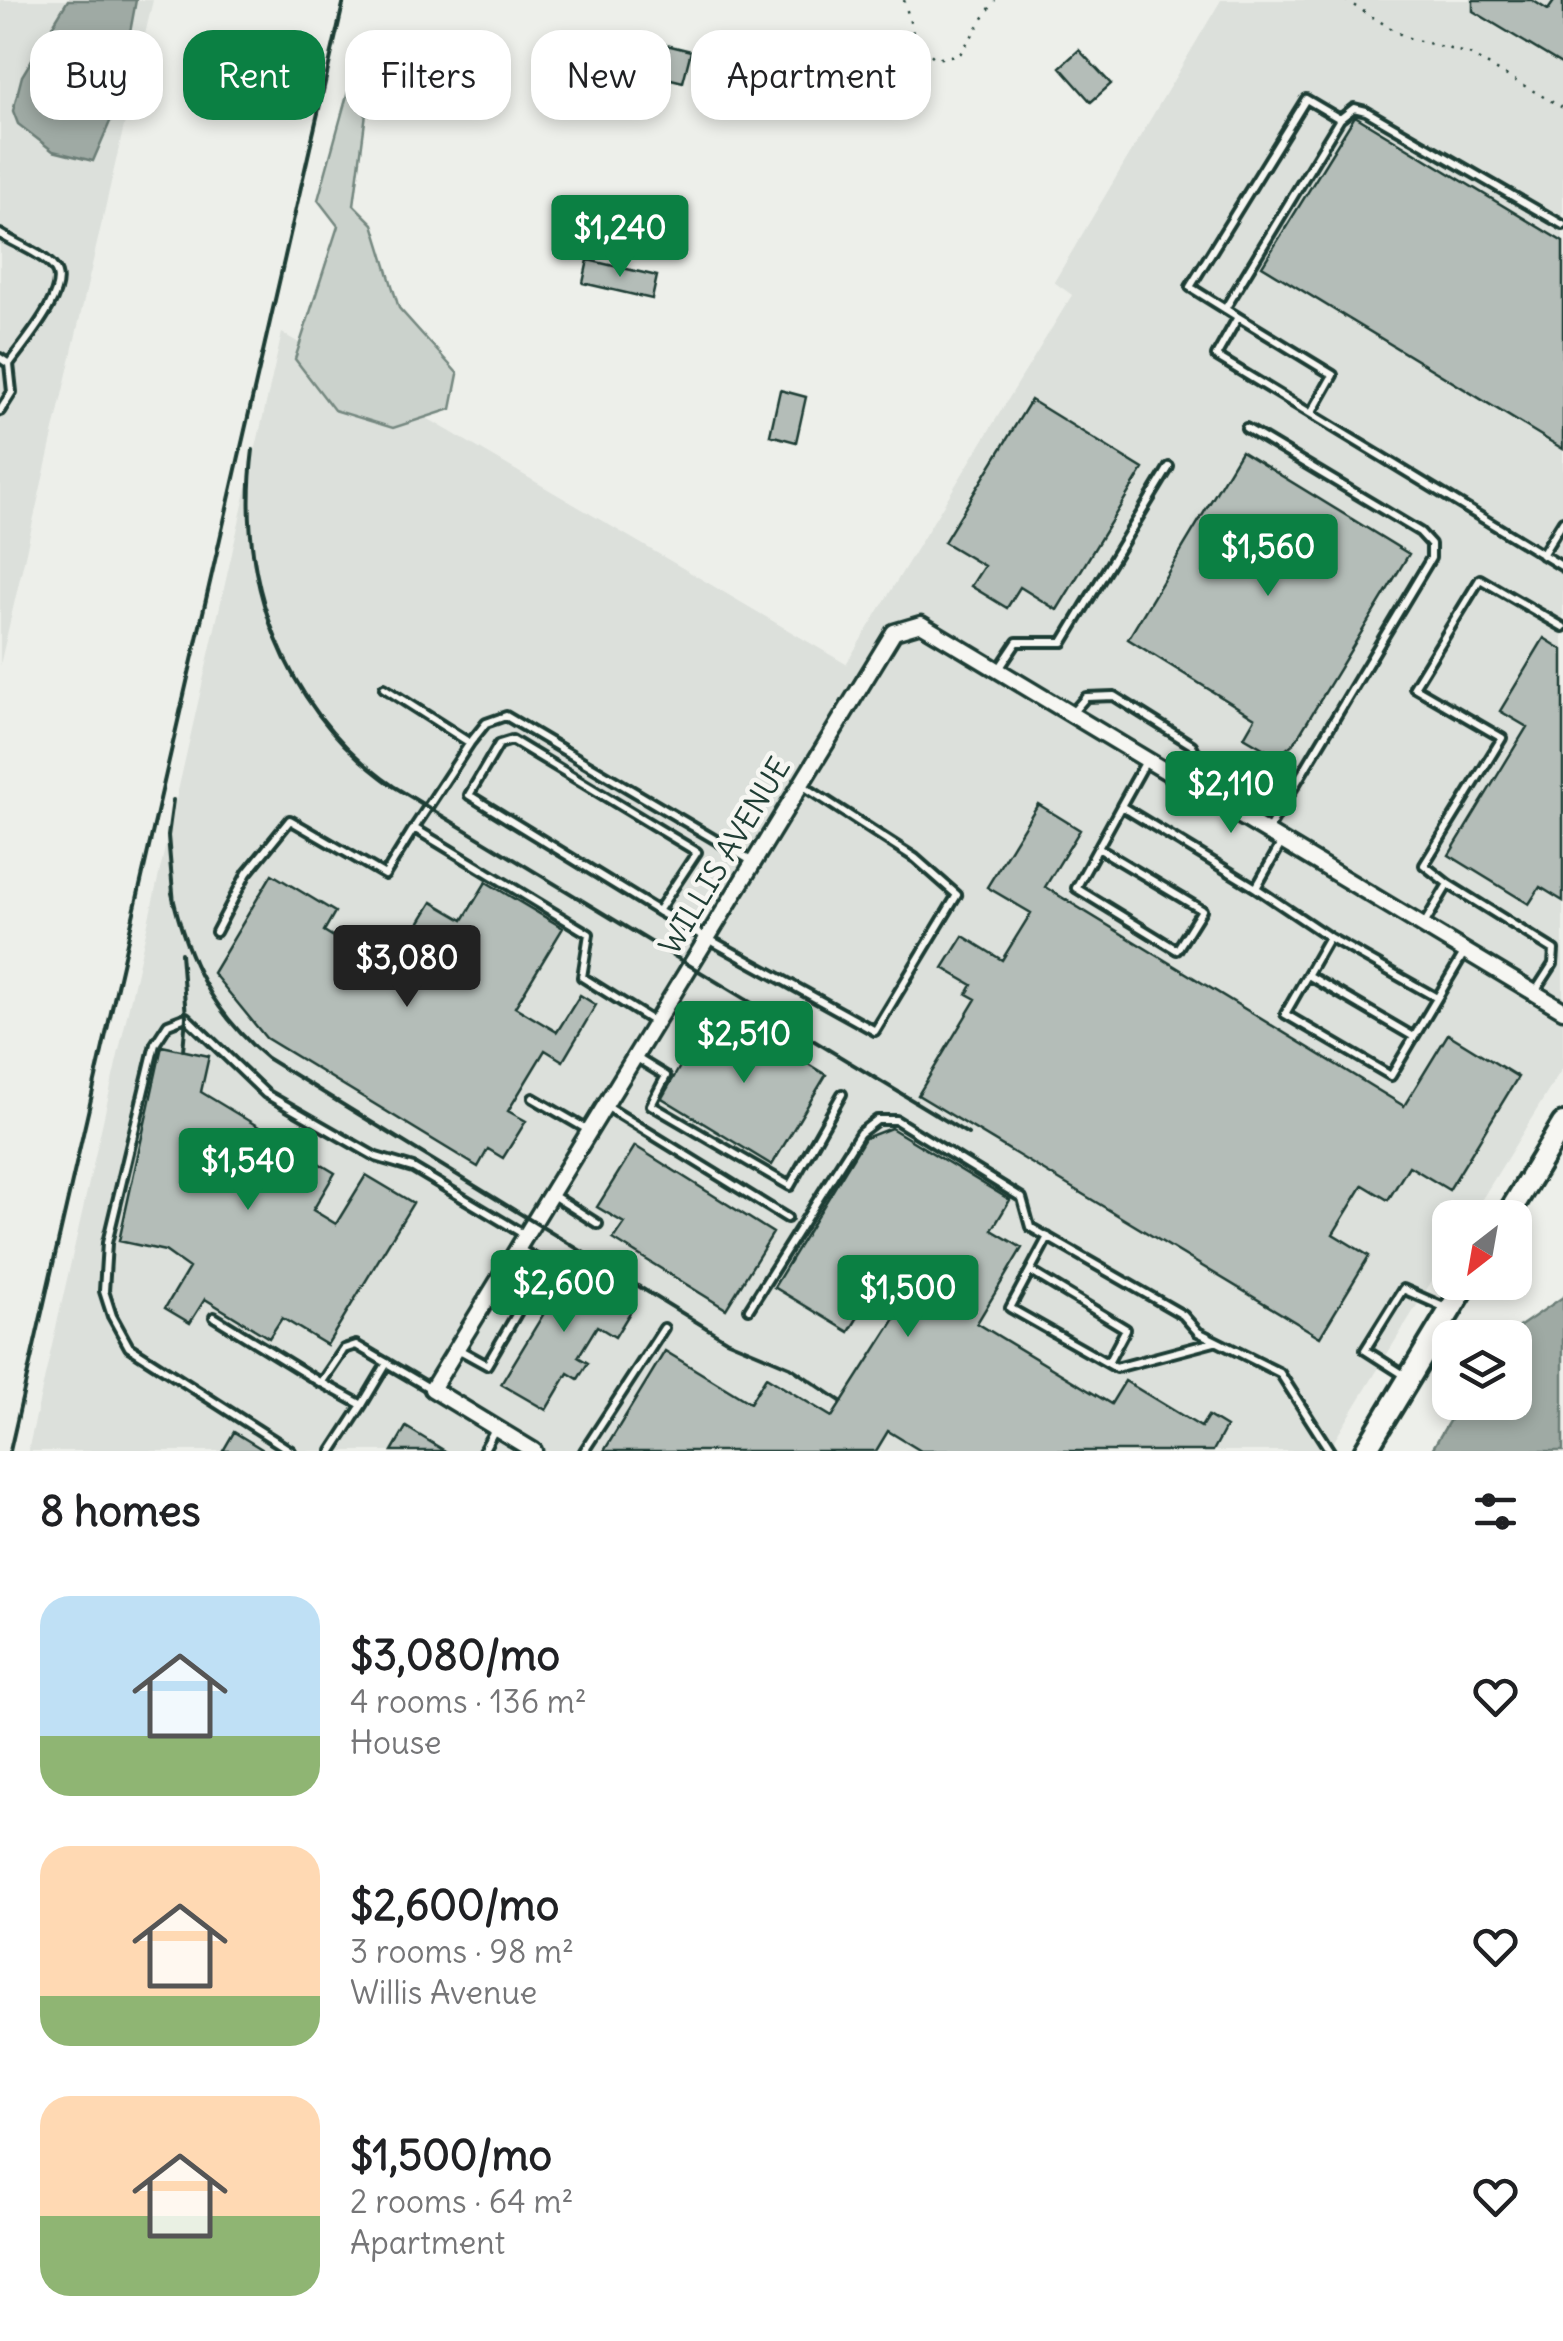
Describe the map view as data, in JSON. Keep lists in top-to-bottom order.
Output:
{
  "streets": {
    "street": ["WILLIS AVENUE"]
  },
  "north": "bottom left",
  "page": {
    "chip": [
      "Buy",
      "Rent",
      "Filters",
      "New",
      "Apartment"
    ],
    "price": [
      "$1,240",
      "$1,560",
      "$2,110",
      "$3,080",
      "$2,510",
      "$1,540",
      "$2,600",
      "$1,500"
    ],
    "heading": "8 homes",
    "list": [
      {
        "name": "$3,080/mo",
        "note": "4 rooms · 136 m² · House"
      },
      {
        "name": "$2,600/mo",
        "note": "3 rooms · 98 m² · Willis Avenue"
      },
      {
        "name": "$1,500/mo",
        "note": "2 rooms · 64 m² · Apartment"
      }
    ]
  }
}
